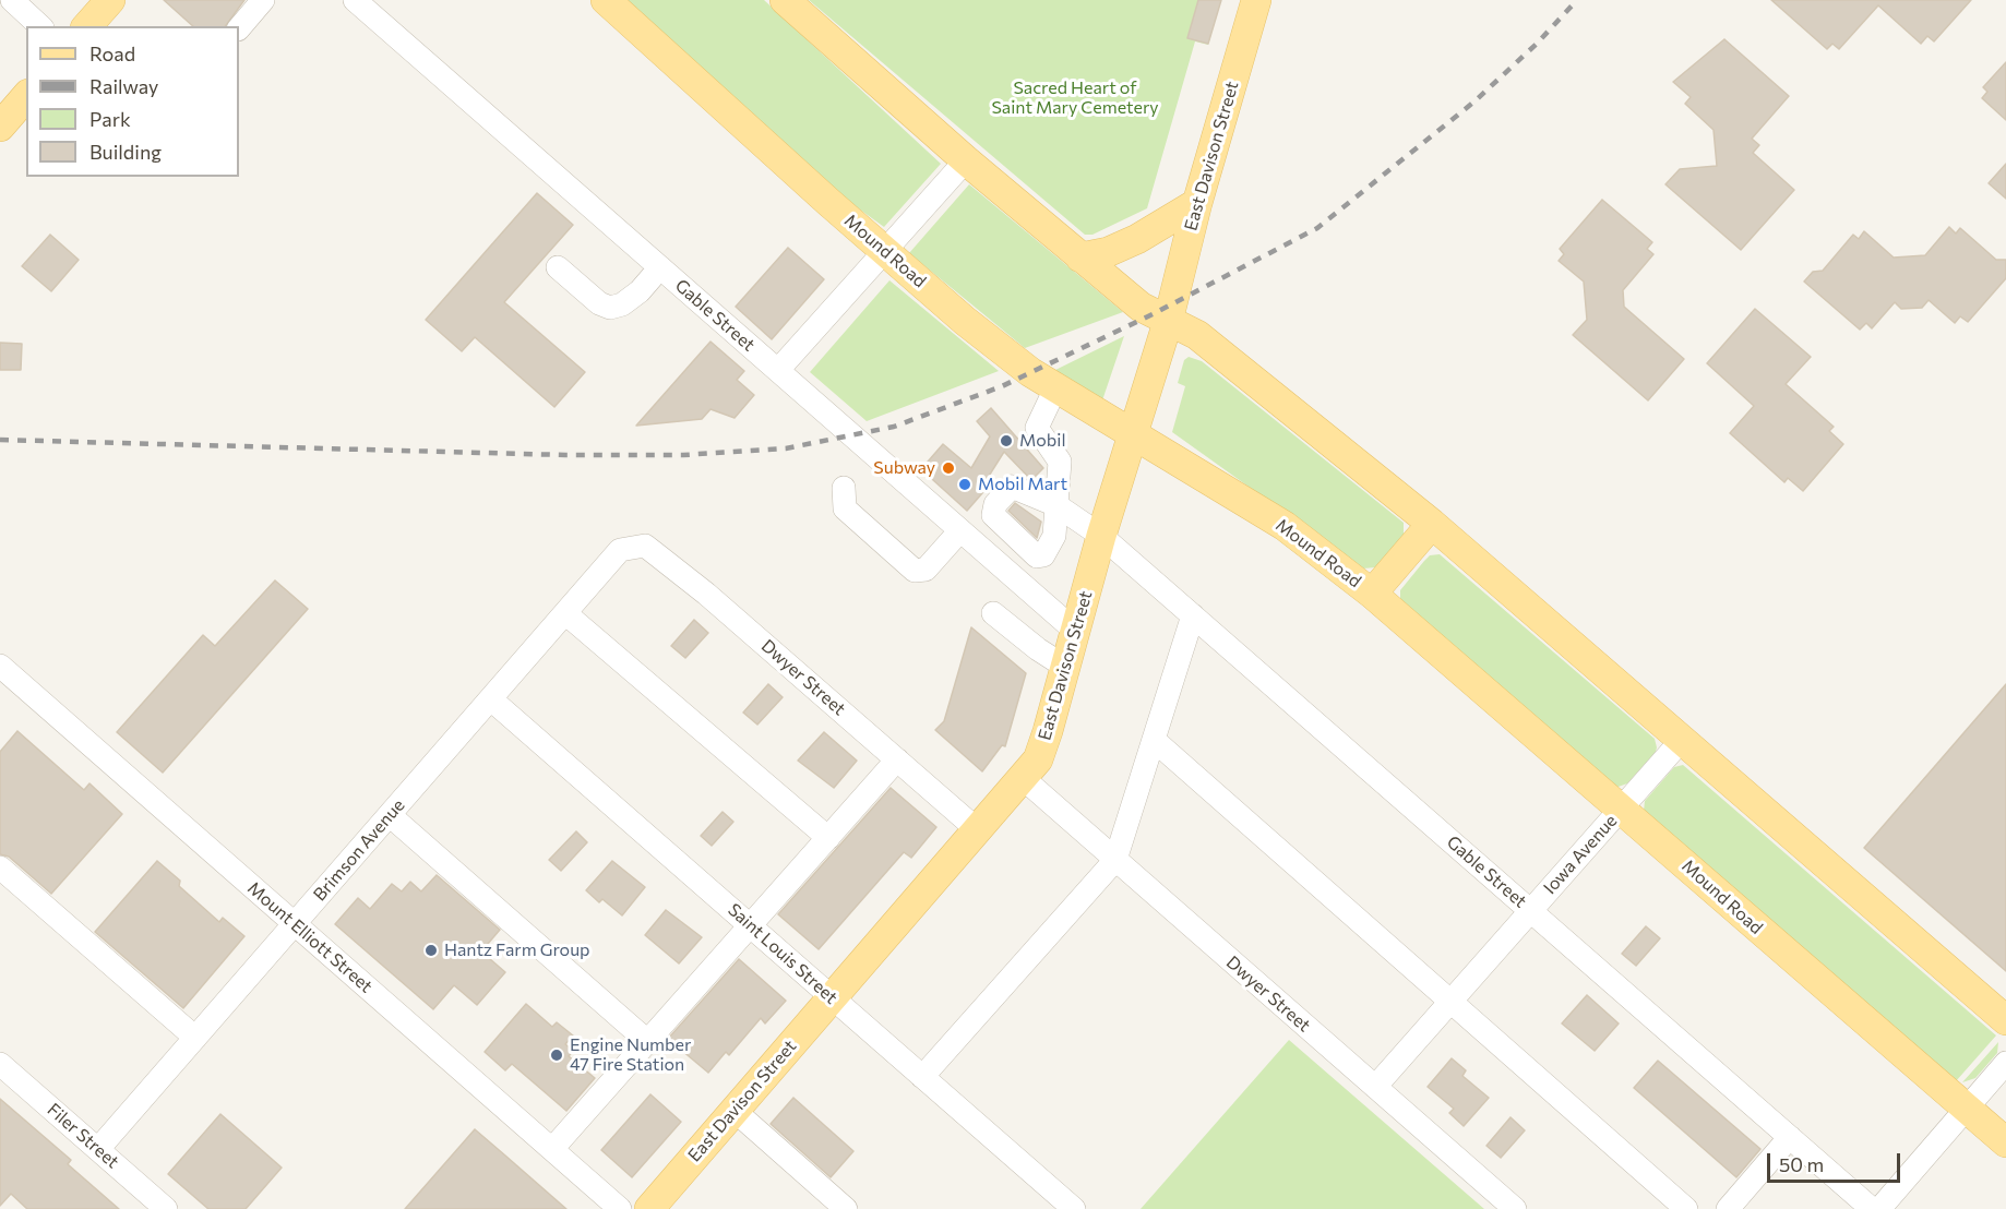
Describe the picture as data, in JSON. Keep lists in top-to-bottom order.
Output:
{
  "streets": {
    "main road": ["East Davison Street", "Mound Road"],
    "street": [
      "Gable Street",
      "Dwyer Street",
      "Brimson Avenue",
      "Iowa Avenue",
      "Mount Elliott Street",
      "Saint Louis Street",
      "Filer Street"
    ]
  },
  "crossings": [
    ["East Davison Street", "Mound Road"],
    ["East Davison Street", "Gable Street"],
    ["East Davison Street", "Dwyer Street"],
    ["East Davison Street", "Saint Louis Street"],
    ["Mound Road", "Iowa Avenue"],
    ["Gable Street", "Iowa Avenue"],
    ["Dwyer Street", "Brimson Avenue"],
    ["Dwyer Street", "Iowa Avenue"],
    ["Brimson Avenue", "Mount Elliott Street"],
    ["Brimson Avenue", "Saint Louis Street"],
    ["Brimson Avenue", "Filer Street"]
  ],
  "parks": ["Sacred Heart of Saint Mary Cemetery"],
  "places": [
    "Mobil",
    "Subway",
    "Mobil Mart",
    "Hantz Farm Group",
    "Engine Number 47 Fire Station"
  ],
  "legend": [
    "Road",
    "Railway",
    "Park",
    "Building"
  ],
  "scale_bar": "50 m"
}
